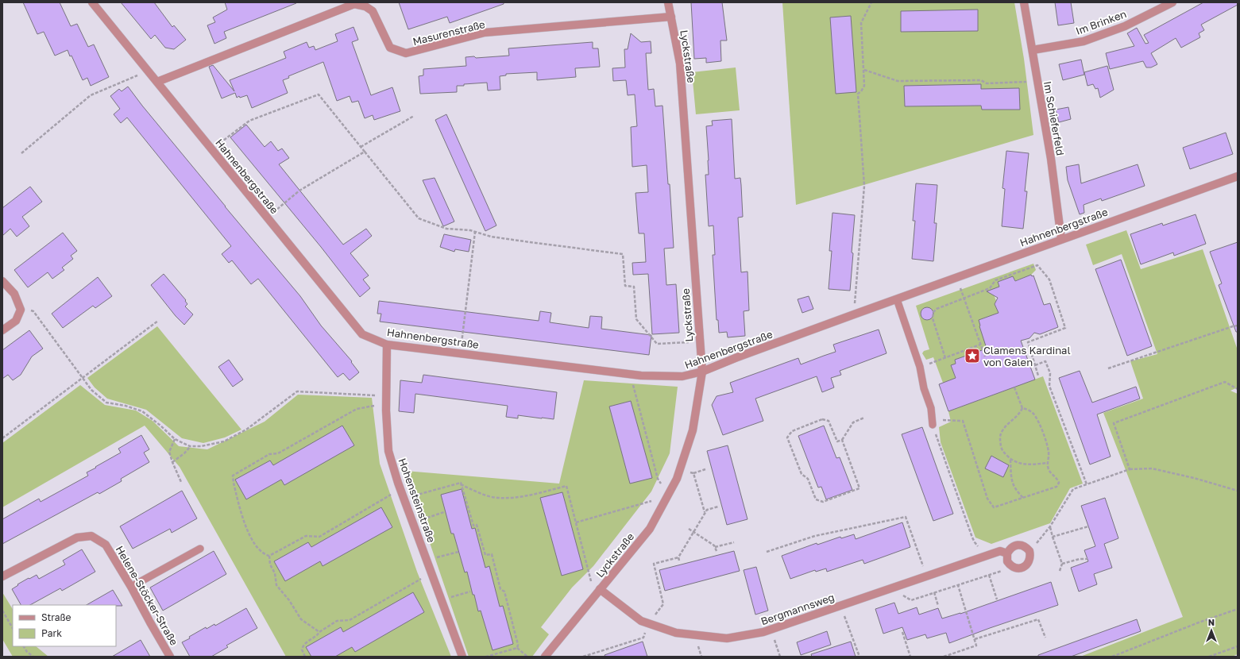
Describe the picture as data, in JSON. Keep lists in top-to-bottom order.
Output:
{
  "streets": {
    "street": [
      "Im Brinken",
      "Masurenstraße",
      "Lyckstraße",
      "Im Schieferfeld",
      "Hahnenbergstraße",
      "Hohensteinstraße",
      "Helene-Stöcker-Straße",
      "Bergmannsweg"
    ]
  },
  "crossings": [
    ["Im Brinken", "Im Schieferfeld"],
    ["Masurenstraße", "Lyckstraße"],
    ["Masurenstraße", "Hahnenbergstraße"],
    ["Lyckstraße", "Hahnenbergstraße"],
    ["Lyckstraße", "Bergmannsweg"],
    ["Im Schieferfeld", "Hahnenbergstraße"],
    ["Hahnenbergstraße", "Hohensteinstraße"]
  ],
  "places": {
    "place": ["Clamens Kardinal von Galen"]
  },
  "legend": ["Straße", "Park"],
  "north": "top"
}
